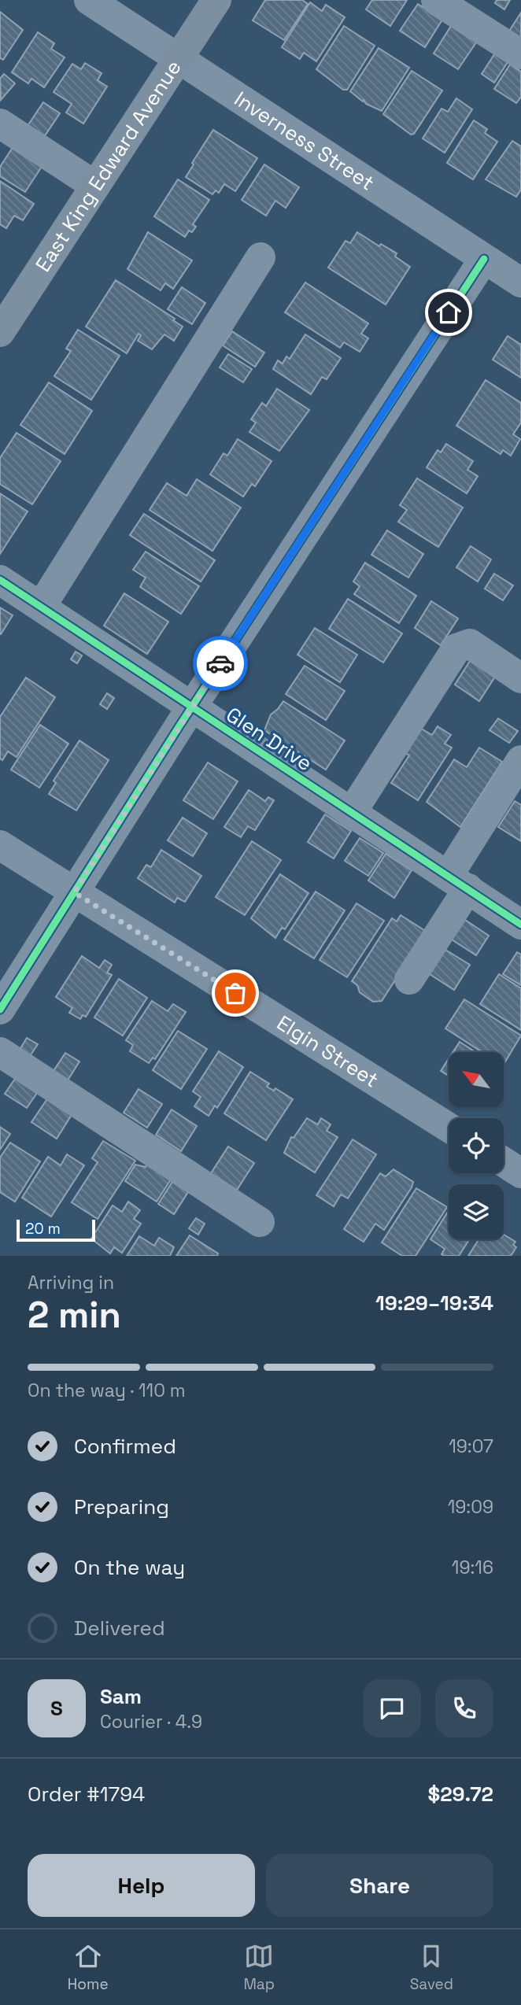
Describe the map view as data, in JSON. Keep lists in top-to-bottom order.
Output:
{
  "streets": {
    "main road": ["East King Edward Avenue"],
    "street": ["Inverness Street", "Glen Drive", "Elgin Street"]
  },
  "crossings": [
    ["Inverness Street", "East King Edward Avenue"]
  ],
  "scale_bar": "20 m",
  "north": "top left",
  "page": {
    "scale": "20 m",
    "heading": ["2 min", "Arriving in", "19:29–19:34"],
    "panel": [
      "Sam",
      "Courier · 4.9",
      "Order #1794",
      "$29.72"
    ],
    "bar": "On the way · 110 m",
    "list": [
      ["Confirmed", "19:07"],
      ["Preparing", "19:09"],
      ["On the way", "19:16"],
      "Delivered"
    ],
    "round": "S",
    "buttons": ["Help", "Share"],
    "tabs": ["Home", "Map", "Saved"]
  }
}
